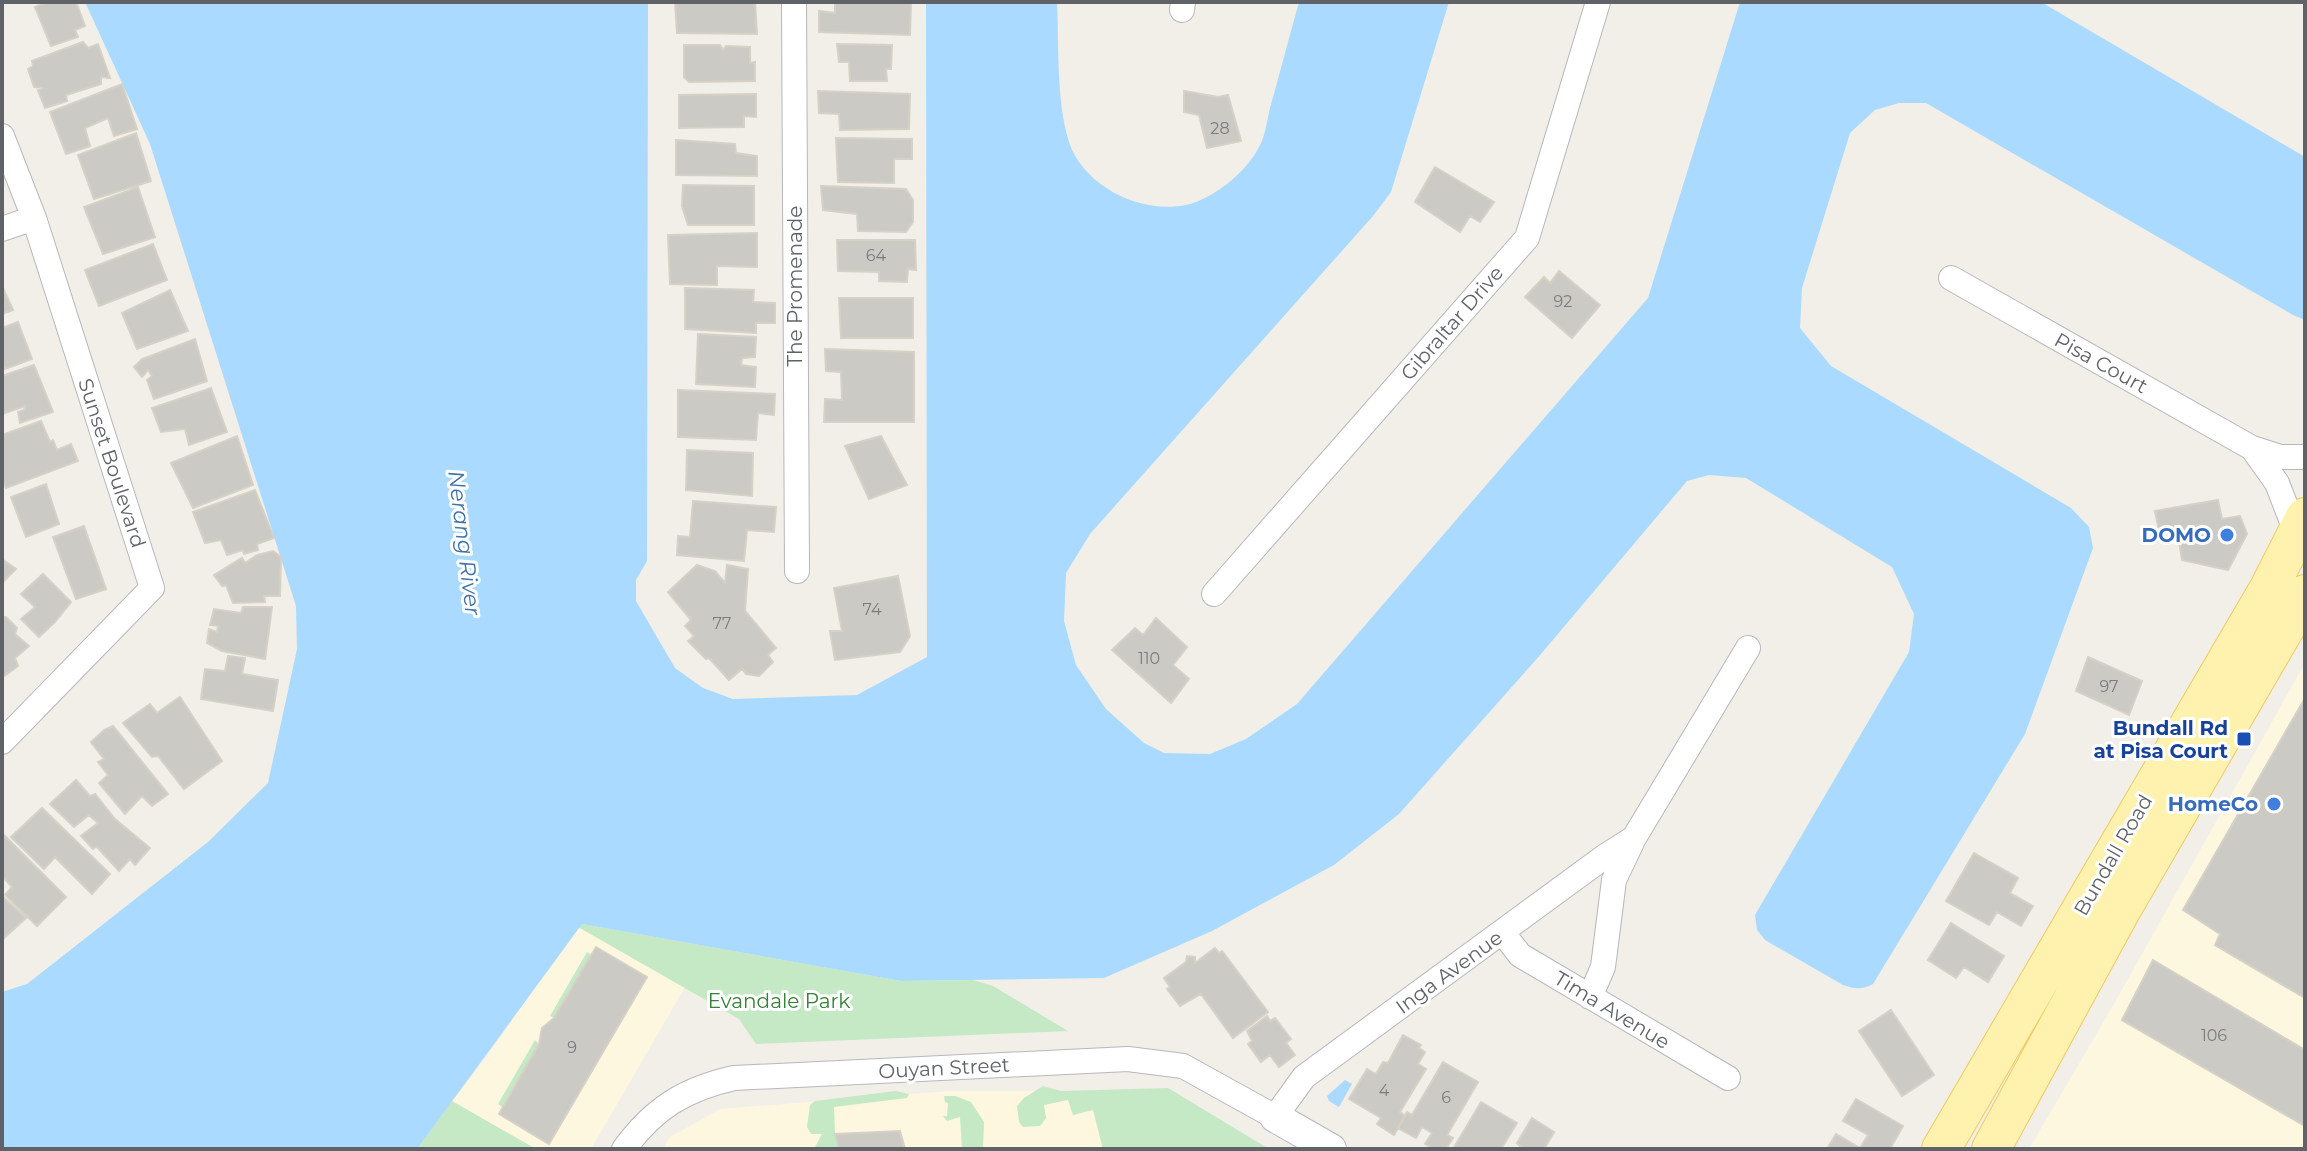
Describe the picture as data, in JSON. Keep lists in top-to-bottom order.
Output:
{
  "streets": {
    "main road": ["Bundall Road"],
    "street": [
      "The Promenade",
      "Gibraltar Drive",
      "Pisa Court",
      "Sunset Boulevard",
      "Inga Avenue",
      "Tima Avenue",
      "Ouyan Street"
    ]
  },
  "crossings": [
    ["Pisa Court", "Bundall Road"],
    ["Inga Avenue", "Tima Avenue"],
    ["Inga Avenue", "Ouyan Street"]
  ],
  "water": ["Nerang River"],
  "parks": ["Evandale Park"],
  "places": {
    "other": ["DOMO", "HomeCo"],
    "transit": ["Bundall Rd at Pisa Court"]
  },
  "house_numbers": [
    "28",
    "64",
    "92",
    "74",
    "77",
    "110",
    "97",
    "106",
    "9",
    "4",
    "6"
  ]
}
